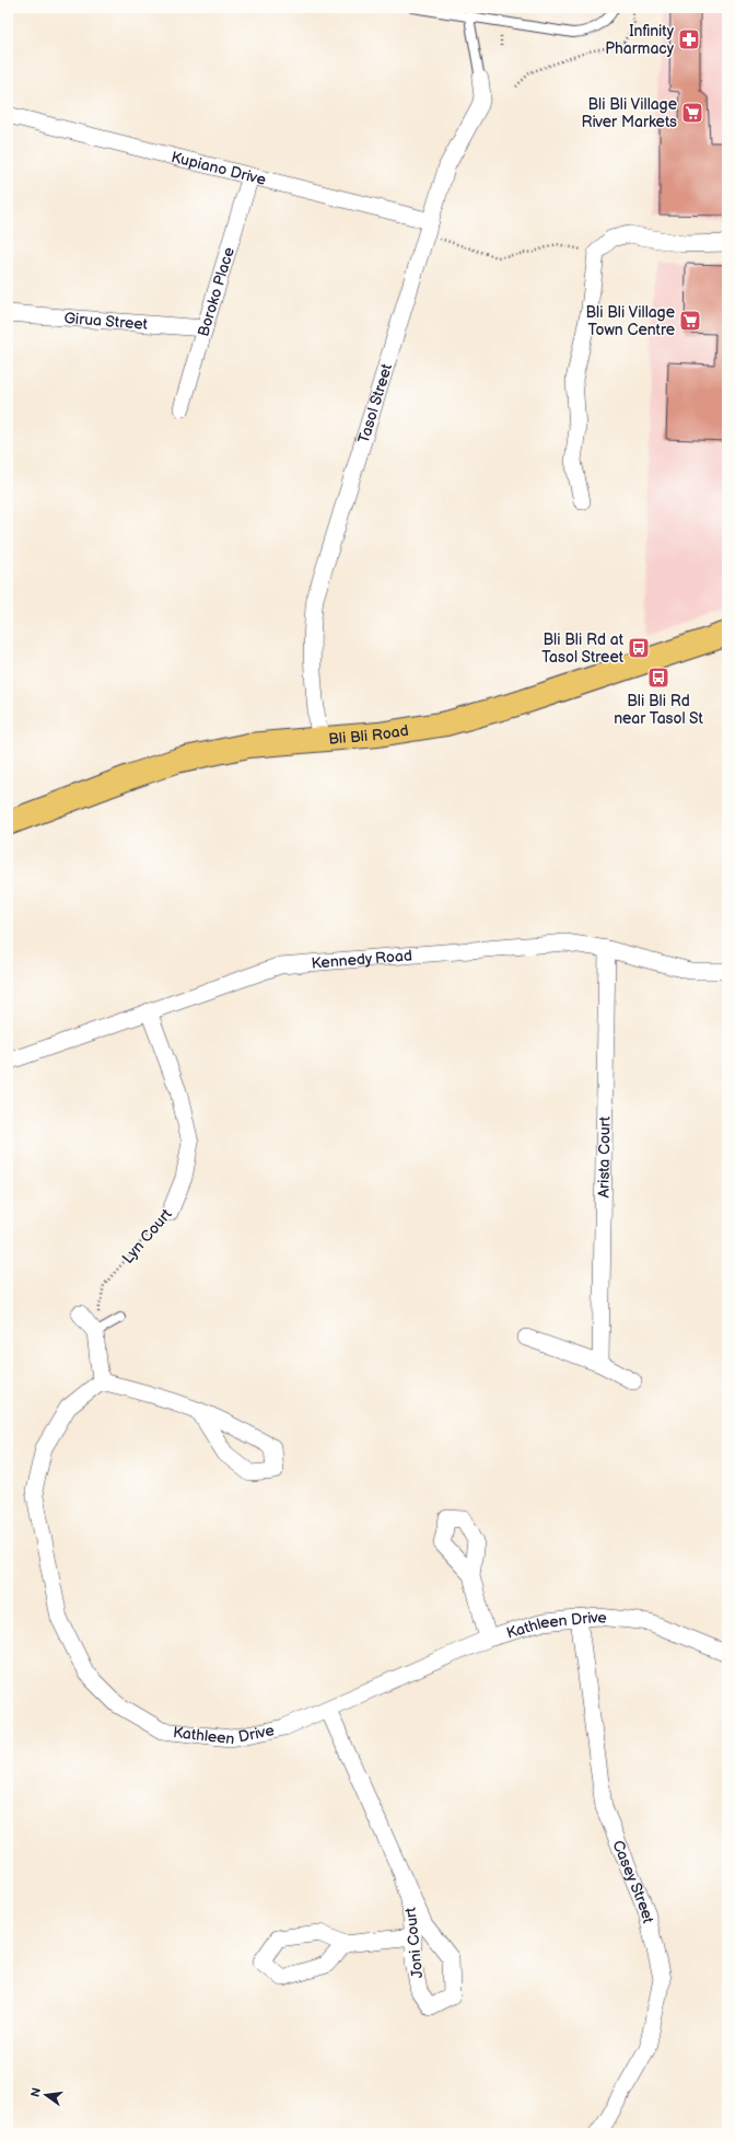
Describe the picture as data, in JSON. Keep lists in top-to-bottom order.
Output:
{
  "streets": {
    "main road": ["Bli Bli Road"],
    "street": [
      "Kupiano Drive",
      "Boroko Place",
      "Girua Street",
      "Tasol Street",
      "Kennedy Road",
      "Arista Court",
      "Lyn Court",
      "Kathleen Drive",
      "Casey Street",
      "Joni Court"
    ]
  },
  "crossings": [
    ["Kupiano Drive", "Boroko Place"],
    ["Kupiano Drive", "Tasol Street"],
    ["Boroko Place", "Girua Street"],
    ["Tasol Street", "Bli Bli Road"],
    ["Kennedy Road", "Arista Court"],
    ["Kennedy Road", "Lyn Court"],
    ["Kathleen Drive", "Casey Street"],
    ["Kathleen Drive", "Joni Court"]
  ],
  "places": {
    "pharmacy": ["Infinity Pharmacy"],
    "supermarket": ["Bli Bli Village River Markets", "Bli Bli Village Town Centre"],
    "bus stop": ["Bli Bli Rd at Tasol Street", "Bli Bli Rd near Tasol St"]
  },
  "north": "left"
}
